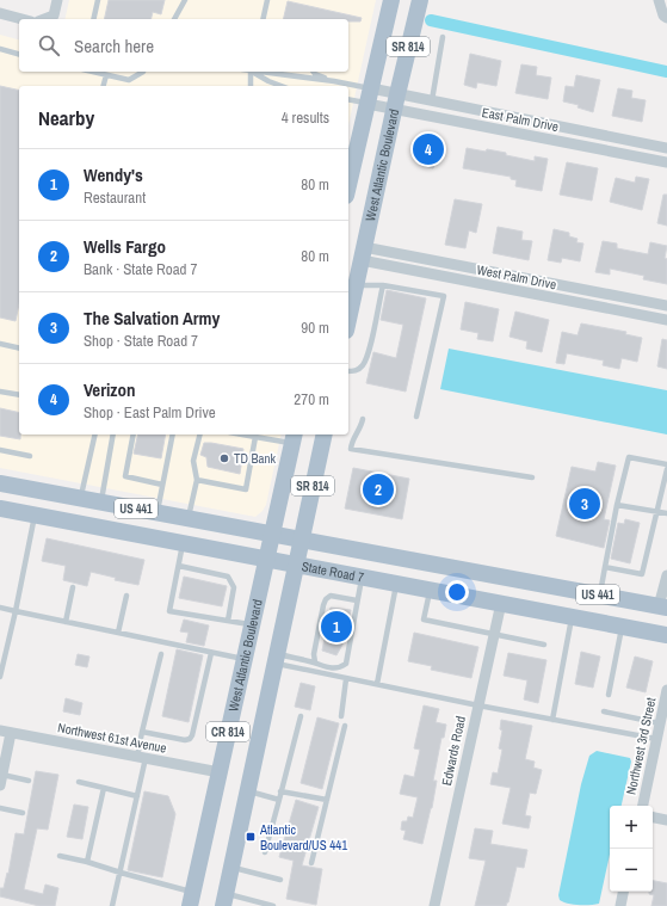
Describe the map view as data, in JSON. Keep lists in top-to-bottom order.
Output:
{
  "streets": {
    "main road": [
      "SR 814",
      "West Atlantic Boulevard",
      "US 441",
      "State Road 7",
      "CR 814"
    ],
    "street": [
      "East Palm Drive",
      "West Palm Drive",
      "Northwest 61st Avenue",
      "Northwest 3rd Street",
      "Edwards Road"
    ]
  },
  "crossings": [
    ["SR 814", "State Road 7"],
    ["SR 814", "CR 814"],
    ["East Palm Drive", "West Atlantic Boulevard"],
    ["West Atlantic Boulevard", "West Palm Drive"],
    ["West Atlantic Boulevard", "State Road 7"],
    ["West Atlantic Boulevard", "Northwest 61st Avenue"],
    ["State Road 7", "CR 814"],
    ["State Road 7", "Edwards Road"]
  ],
  "places": {
    "other": ["TD Bank"],
    "transit": ["Atlantic Boulevard/US 441"]
  },
  "page": {
    "search": "Search here",
    "heading": ["Nearby", "4 results"],
    "pins": [
      "4",
      "2",
      "3",
      "1"
    ],
    "list": [
      {
        "mark": "1",
        "name": "Wendy's",
        "note": "Restaurant",
        "value": "80 m"
      },
      {
        "mark": "2",
        "name": "Wells Fargo",
        "note": "Bank · State Road 7",
        "value": "80 m"
      },
      {
        "mark": "3",
        "name": "The Salvation Army",
        "note": "Shop · State Road 7",
        "value": "90 m"
      },
      {
        "mark": "4",
        "name": "Verizon",
        "note": "Shop · East Palm Drive",
        "value": "270 m"
      }
    ],
    "map_buttons": ["+", "−"]
  }
}
